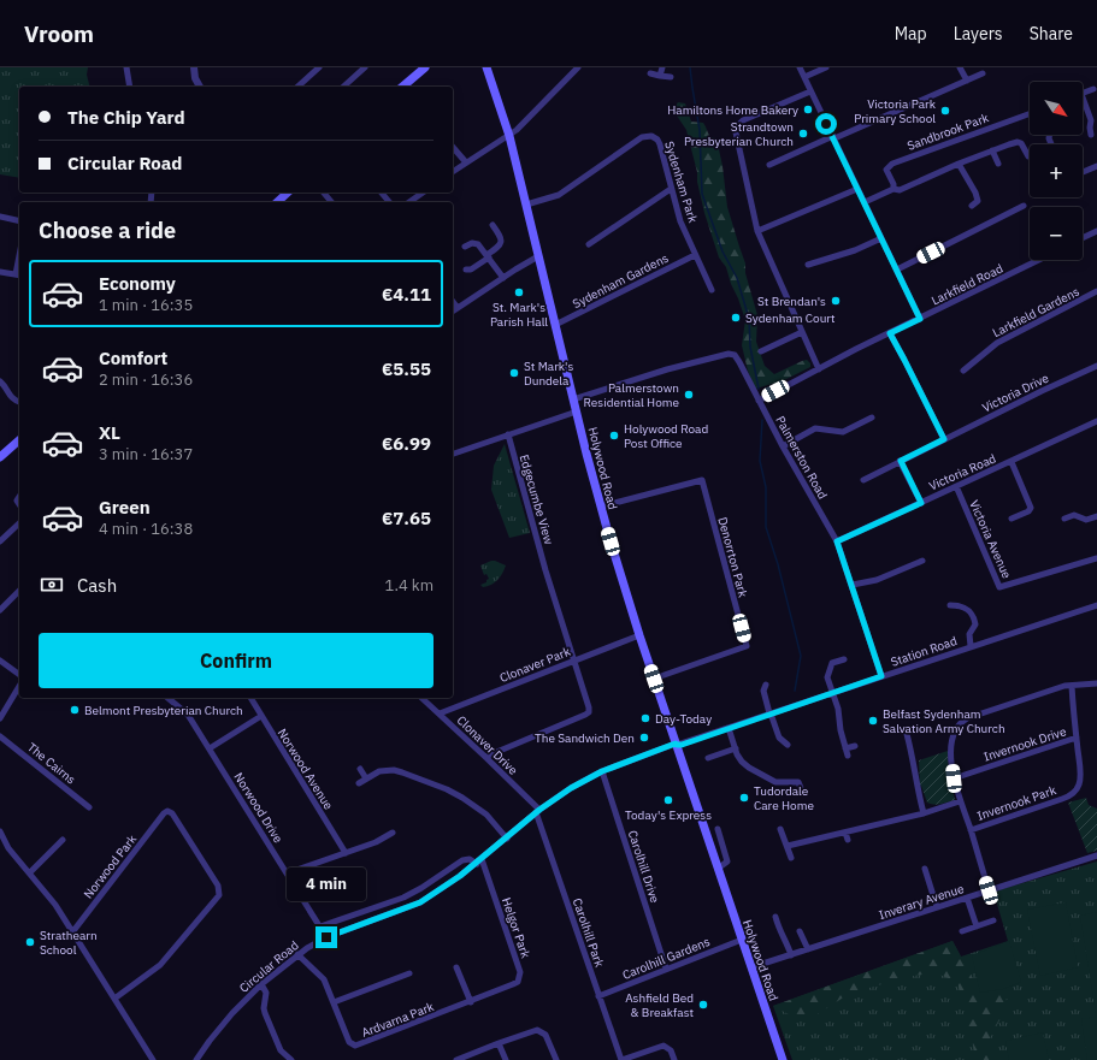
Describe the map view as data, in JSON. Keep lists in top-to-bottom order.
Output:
{
  "streets": {
    "main road": ["Holywood Road"],
    "street": [
      "Sandbrook Park",
      "Sydenham Park",
      "Sydenham Gardens",
      "Larkfield Road",
      "Larkfield Gardens",
      "Victoria Drive",
      "Palmerston Road",
      "Victoria Road",
      "Edgecumbe View",
      "Victoria Avenue",
      "Denorrton Park",
      "Station Road",
      "Clonaver Park",
      "Invernook Drive",
      "Clonaver Drive",
      "The Cairns",
      "Norwood Avenue",
      "Invernook Park",
      "Norwood Drive",
      "Norwood Park",
      "Carolhill Drive",
      "Inverary Avenue",
      "Helgor Park",
      "Carolhill Park",
      "Carolhill Gardens",
      "Circular Road",
      "Ardvarna Park"
    ]
  },
  "crossings": [
    ["Sydenham Park", "Sydenham Gardens"],
    ["Sydenham Park", "Holywood Road"],
    ["Sydenham Gardens", "Holywood Road"],
    ["Larkfield Road", "Palmerston Road"],
    ["Palmerston Road", "Holywood Road"],
    ["Palmerston Road", "Victoria Road"],
    ["Palmerston Road", "Station Road"],
    ["Holywood Road", "Denorrton Park"],
    ["Holywood Road", "Station Road"],
    ["Holywood Road", "Clonaver Park"],
    ["Holywood Road", "Inverary Avenue"],
    ["Holywood Road", "Carolhill Gardens"],
    ["Holywood Road", "Circular Road"],
    ["Victoria Road", "Victoria Avenue"],
    ["Edgecumbe View", "Clonaver Park"],
    ["Edgecumbe View", "Clonaver Drive"],
    ["Station Road", "Circular Road"],
    ["Clonaver Park", "Clonaver Drive"],
    ["Invernook Drive", "Invernook Park"],
    ["Clonaver Drive", "Carolhill Park"],
    ["Clonaver Drive", "Circular Road"],
    ["Norwood Drive", "Circular Road"],
    ["Carolhill Drive", "Carolhill Gardens"],
    ["Carolhill Drive", "Circular Road"],
    ["Helgor Park", "Circular Road"],
    ["Helgor Park", "Ardvarna Park"],
    ["Carolhill Park", "Carolhill Gardens"],
    ["Carolhill Park", "Circular Road"],
    ["Circular Road", "Ardvarna Park"]
  ],
  "places": [
    "Hamiltons Home Bakery",
    "Victoria Park Primary School",
    "Strandtown Presbyterian Church",
    "St. Mark's Parish Hall",
    "St Brendan's",
    "Sydenham Court",
    "St Mark's Dundela",
    "Palmerstown Residential Home",
    "Holywood Road Post Office",
    "Belmont Presbyterian Church",
    "Day-Today",
    "Belfast Sydenham Salvation Army Church",
    "The Sandwich Den",
    "Tudordale Care Home",
    "Today's Express",
    "Strathearn School",
    "Ashfield Bed & Breakfast"
  ],
  "north": "bottom right",
  "page": {
    "header": "Vroom",
    "nav": ["Map", "Layers", "Share"],
    "map_buttons": ["+", "−"],
    "banner": ["The Chip Yard", "Circular Road"],
    "heading": "Choose a ride",
    "list": [
      {
        "name": "Economy",
        "note": "1 min · 16:35",
        "value": "€4.11"
      },
      {
        "name": "Comfort",
        "note": "2 min · 16:36",
        "value": "€5.55"
      },
      {
        "name": "XL",
        "note": "3 min · 16:37",
        "value": "€6.99"
      },
      {
        "name": "Green",
        "note": "4 min · 16:38",
        "value": "€7.65"
      }
    ],
    "pay": ["Cash", "1.4 km"],
    "buttons": "Confirm",
    "bubble": "4 min"
  }
}
